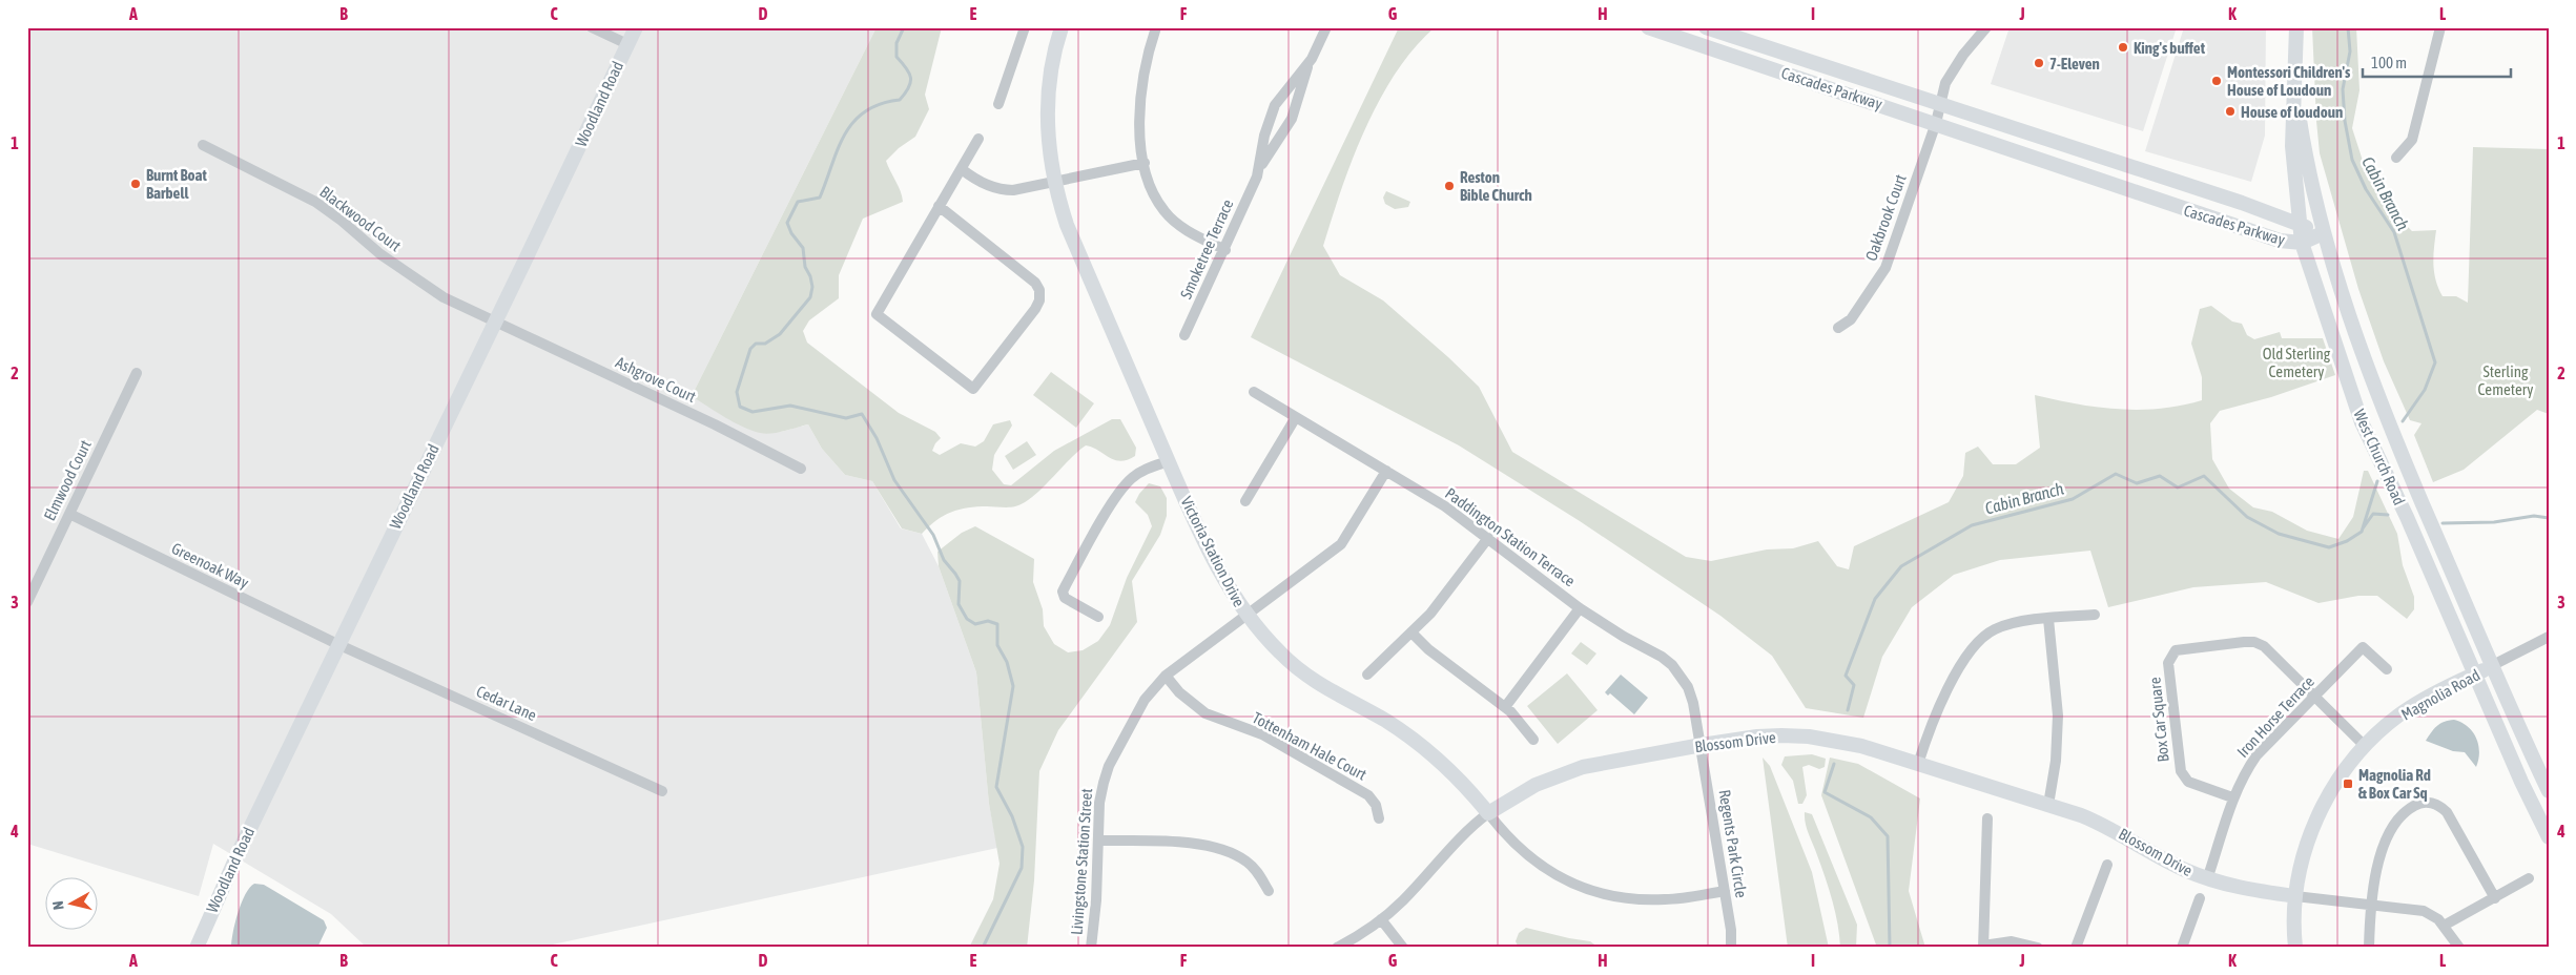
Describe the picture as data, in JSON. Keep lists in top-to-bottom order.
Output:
{
  "streets": {
    "street": [
      "Cascades Parkway",
      "Woodland Road",
      "Oakbrook Court",
      "Blackwood Court",
      "Smoketree Terrace",
      "Ashgrove Court",
      "West Church Road",
      "Elmwood Court",
      "Paddington Station Terrace",
      "Victoria Station Drive",
      "Greenoak Way",
      "Magnolia Road",
      "Cedar Lane",
      "Iron Horse Terrace",
      "Box Car Square",
      "Blossom Drive",
      "Tottenham Hale Court",
      "Regents Park Circle",
      "Livingstone Station Street"
    ]
  },
  "crossings": [
    ["Cascades Parkway", "Oakbrook Court"],
    ["Cascades Parkway", "West Church Road"],
    ["Woodland Road", "Blackwood Court"],
    ["Woodland Road", "Ashgrove Court"],
    ["Woodland Road", "Greenoak Way"],
    ["Woodland Road", "Cedar Lane"],
    ["Blackwood Court", "Ashgrove Court"],
    ["West Church Road", "Magnolia Road"],
    ["Elmwood Court", "Greenoak Way"],
    ["Paddington Station Terrace", "Blossom Drive"],
    ["Paddington Station Terrace", "Regents Park Circle"],
    ["Paddington Station Terrace", "Livingstone Station Street"],
    ["Victoria Station Drive", "Blossom Drive"],
    ["Victoria Station Drive", "Regents Park Circle"],
    ["Victoria Station Drive", "Livingstone Station Street"],
    ["Greenoak Way", "Cedar Lane"],
    ["Magnolia Road", "Box Car Square"],
    ["Magnolia Road", "Blossom Drive"],
    ["Iron Horse Terrace", "Box Car Square"],
    ["Iron Horse Terrace", "Blossom Drive"],
    ["Blossom Drive", "Regents Park Circle"],
    ["Tottenham Hale Court", "Livingstone Station Street"]
  ],
  "water": ["Cabin Branch"],
  "parks": ["Old Sterling Cemetery", "Sterling Cemetery"],
  "places": {
    "other": [
      "King's buffet",
      "7-Eleven",
      "Montessori Children's House of Loudoun",
      "House of loudoun",
      "Burnt Boat Barbell",
      "Reston Bible Church"
    ],
    "transit": ["Magnolia Rd & Box Car Sq"]
  },
  "scale_bar": "100 m",
  "north": "left",
  "grid": {
    "columns": [
      "A",
      "B",
      "C",
      "D",
      "E",
      "F",
      "G",
      "H",
      "I",
      "J",
      "K",
      "L"
    ],
    "rows": [
      "1",
      "2",
      "3",
      "4"
    ]
  }
}
